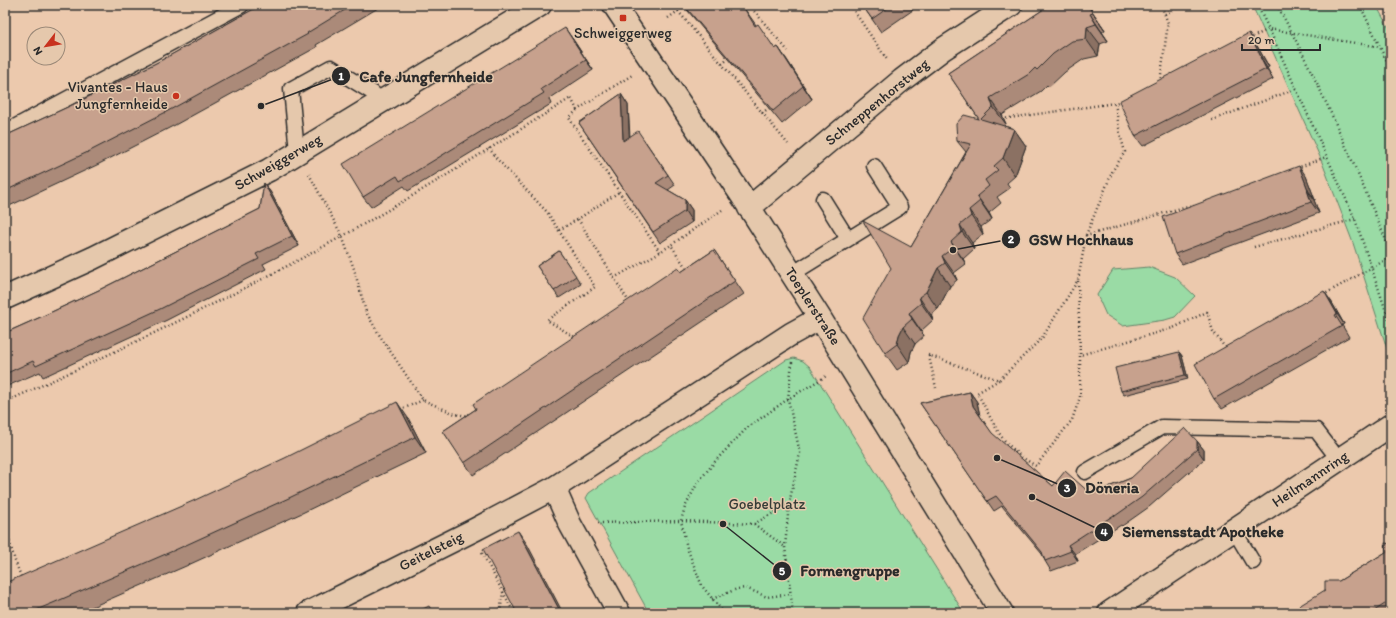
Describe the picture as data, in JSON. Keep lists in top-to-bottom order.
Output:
{
  "streets": {
    "street": [
      "Schneppenhorstweg",
      "Schweiggerweg",
      "Toeplerstraße",
      "Heilmannring",
      "Geitelsteig"
    ]
  },
  "crossings": [
    ["Schneppenhorstweg", "Toeplerstraße"]
  ],
  "parks": ["Goebelplatz"],
  "places": {
    "transit": ["Schweiggerweg"],
    "other": [
      "Vivantes - Haus Jungfernheide",
      "Cafe Jungfernheide",
      "GSW Hochhaus",
      "Döneria",
      "Siemensstadt Apotheke",
      "Formengruppe"
    ]
  },
  "scale_bar": "20 m",
  "north": "bottom left"
}
